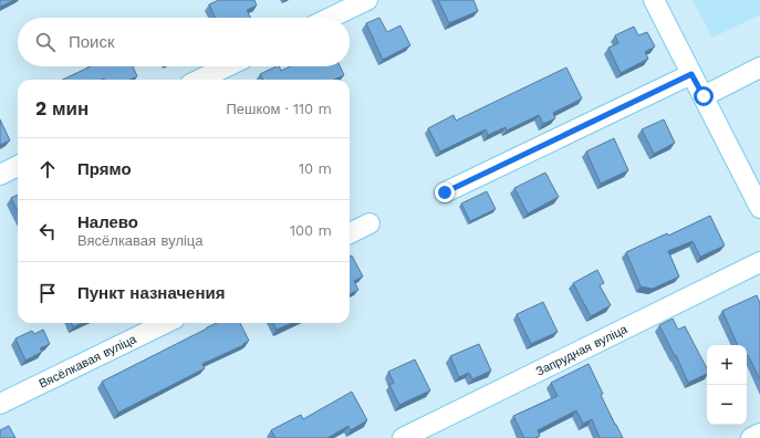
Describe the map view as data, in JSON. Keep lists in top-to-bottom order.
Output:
{
  "streets": {
    "street": ["Запрудная вуліца", "Вясёлкавая вуліца"]
  },
  "page": {
    "search": "Поиск",
    "heading": ["2 мин", "Пешком · 110 m"],
    "list": [
      ["Прямо", "10 m"],
      ["Налево", "Вясёлкавая вуліца", "100 m"],
      "Пункт назначения"
    ],
    "map_buttons": ["+", "−"]
  }
}
